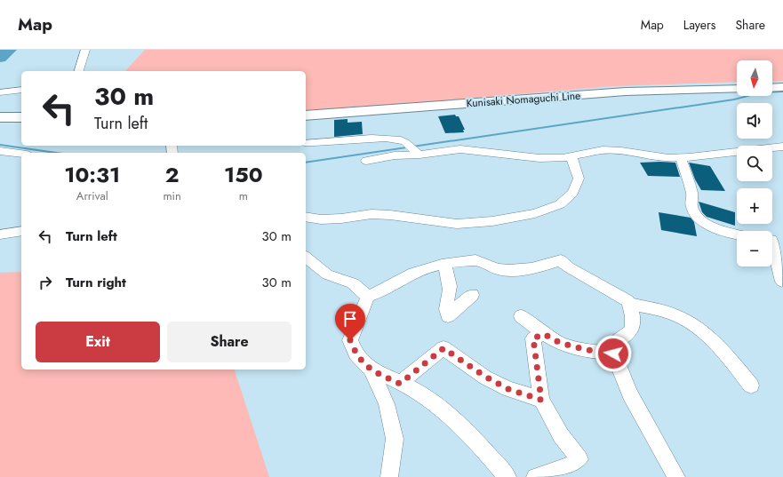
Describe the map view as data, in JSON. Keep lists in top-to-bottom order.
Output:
{
  "streets": {
    "main road": ["Kunisaki Nomaguchi Line"]
  },
  "north": "bottom",
  "page": {
    "header": "Map",
    "nav": ["Map", "Layers", "Share"],
    "map_buttons": ["+", "−"],
    "turn": ["30 m", "Turn left"],
    "eta": [
      "10:31",
      "Arrival",
      "2",
      "min",
      "150",
      "m"
    ],
    "list": [
      {
        "name": "Turn left",
        "value": "30 m"
      },
      {
        "name": "Turn right",
        "value": "30 m"
      }
    ],
    "buttons": ["Exit", "Share"]
  }
}
